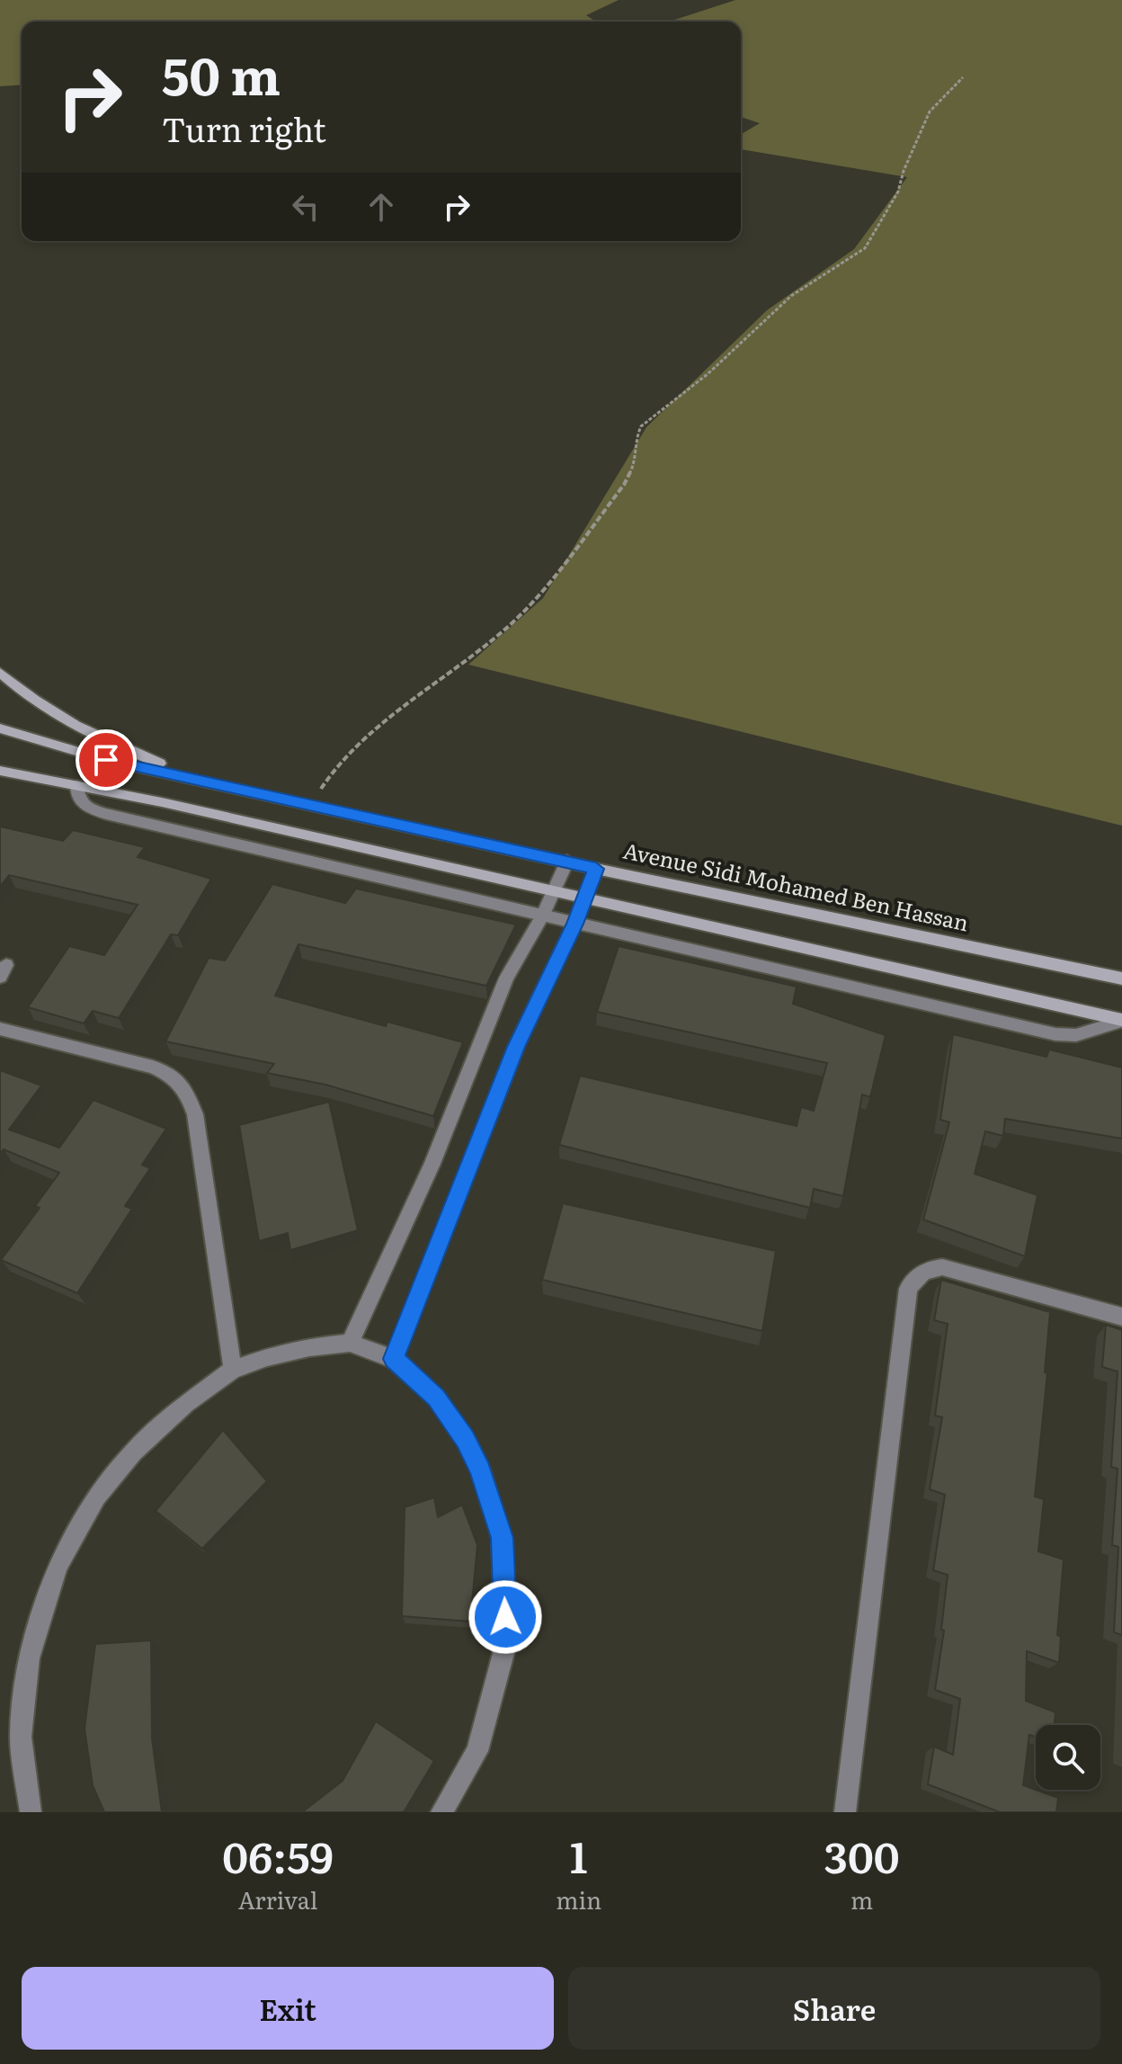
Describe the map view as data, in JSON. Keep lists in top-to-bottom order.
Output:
{
  "streets": {
    "street": ["Avenue Sidi Mohamed Ben Hassan"]
  },
  "page": {
    "turn": ["50 m", "Turn right"],
    "eta": [
      "06:59",
      "Arrival",
      "1",
      "min",
      "300",
      "m"
    ],
    "buttons": ["Exit", "Share"]
  }
}
